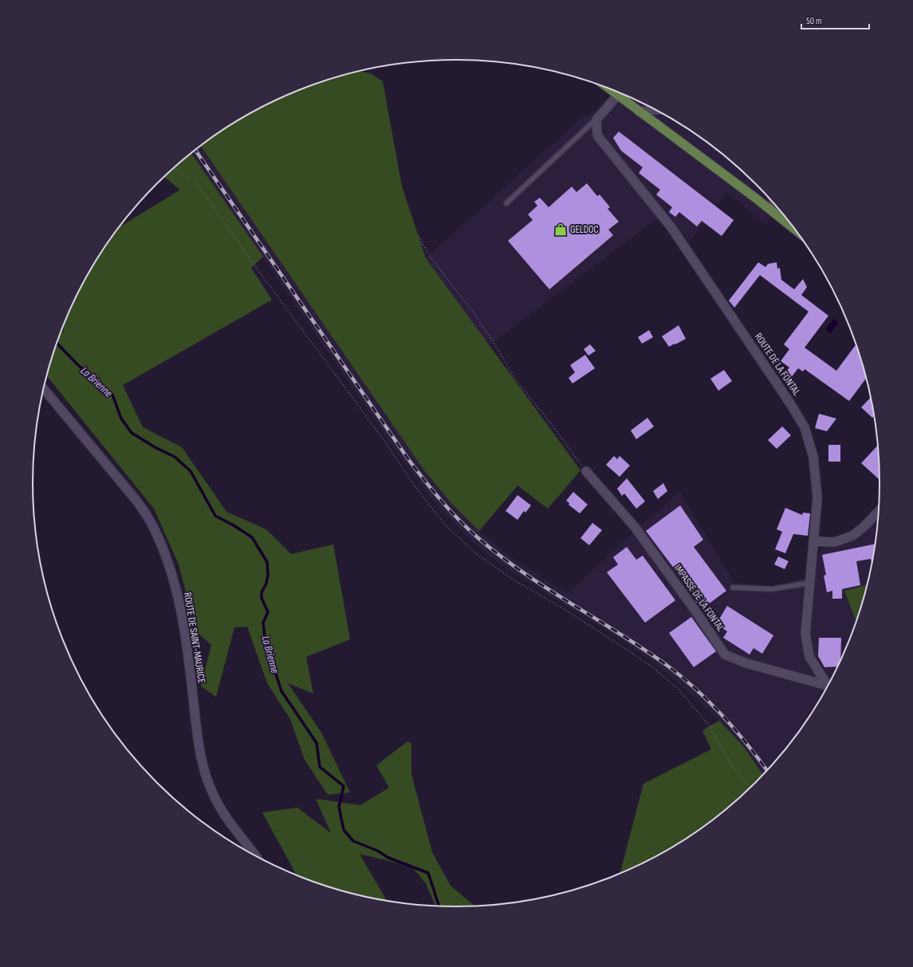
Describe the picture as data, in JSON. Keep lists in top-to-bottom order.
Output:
{
  "streets": {
    "street": ["ROUTE DE LA FONTAL", "IMPASSE DE LA FONTAL", "ROUTE DE SAINT-MAURICE"]
  },
  "water": ["La Brienne"],
  "places": {
    "shop": ["GELDOC"]
  },
  "scale_bar": "50 m"
}
